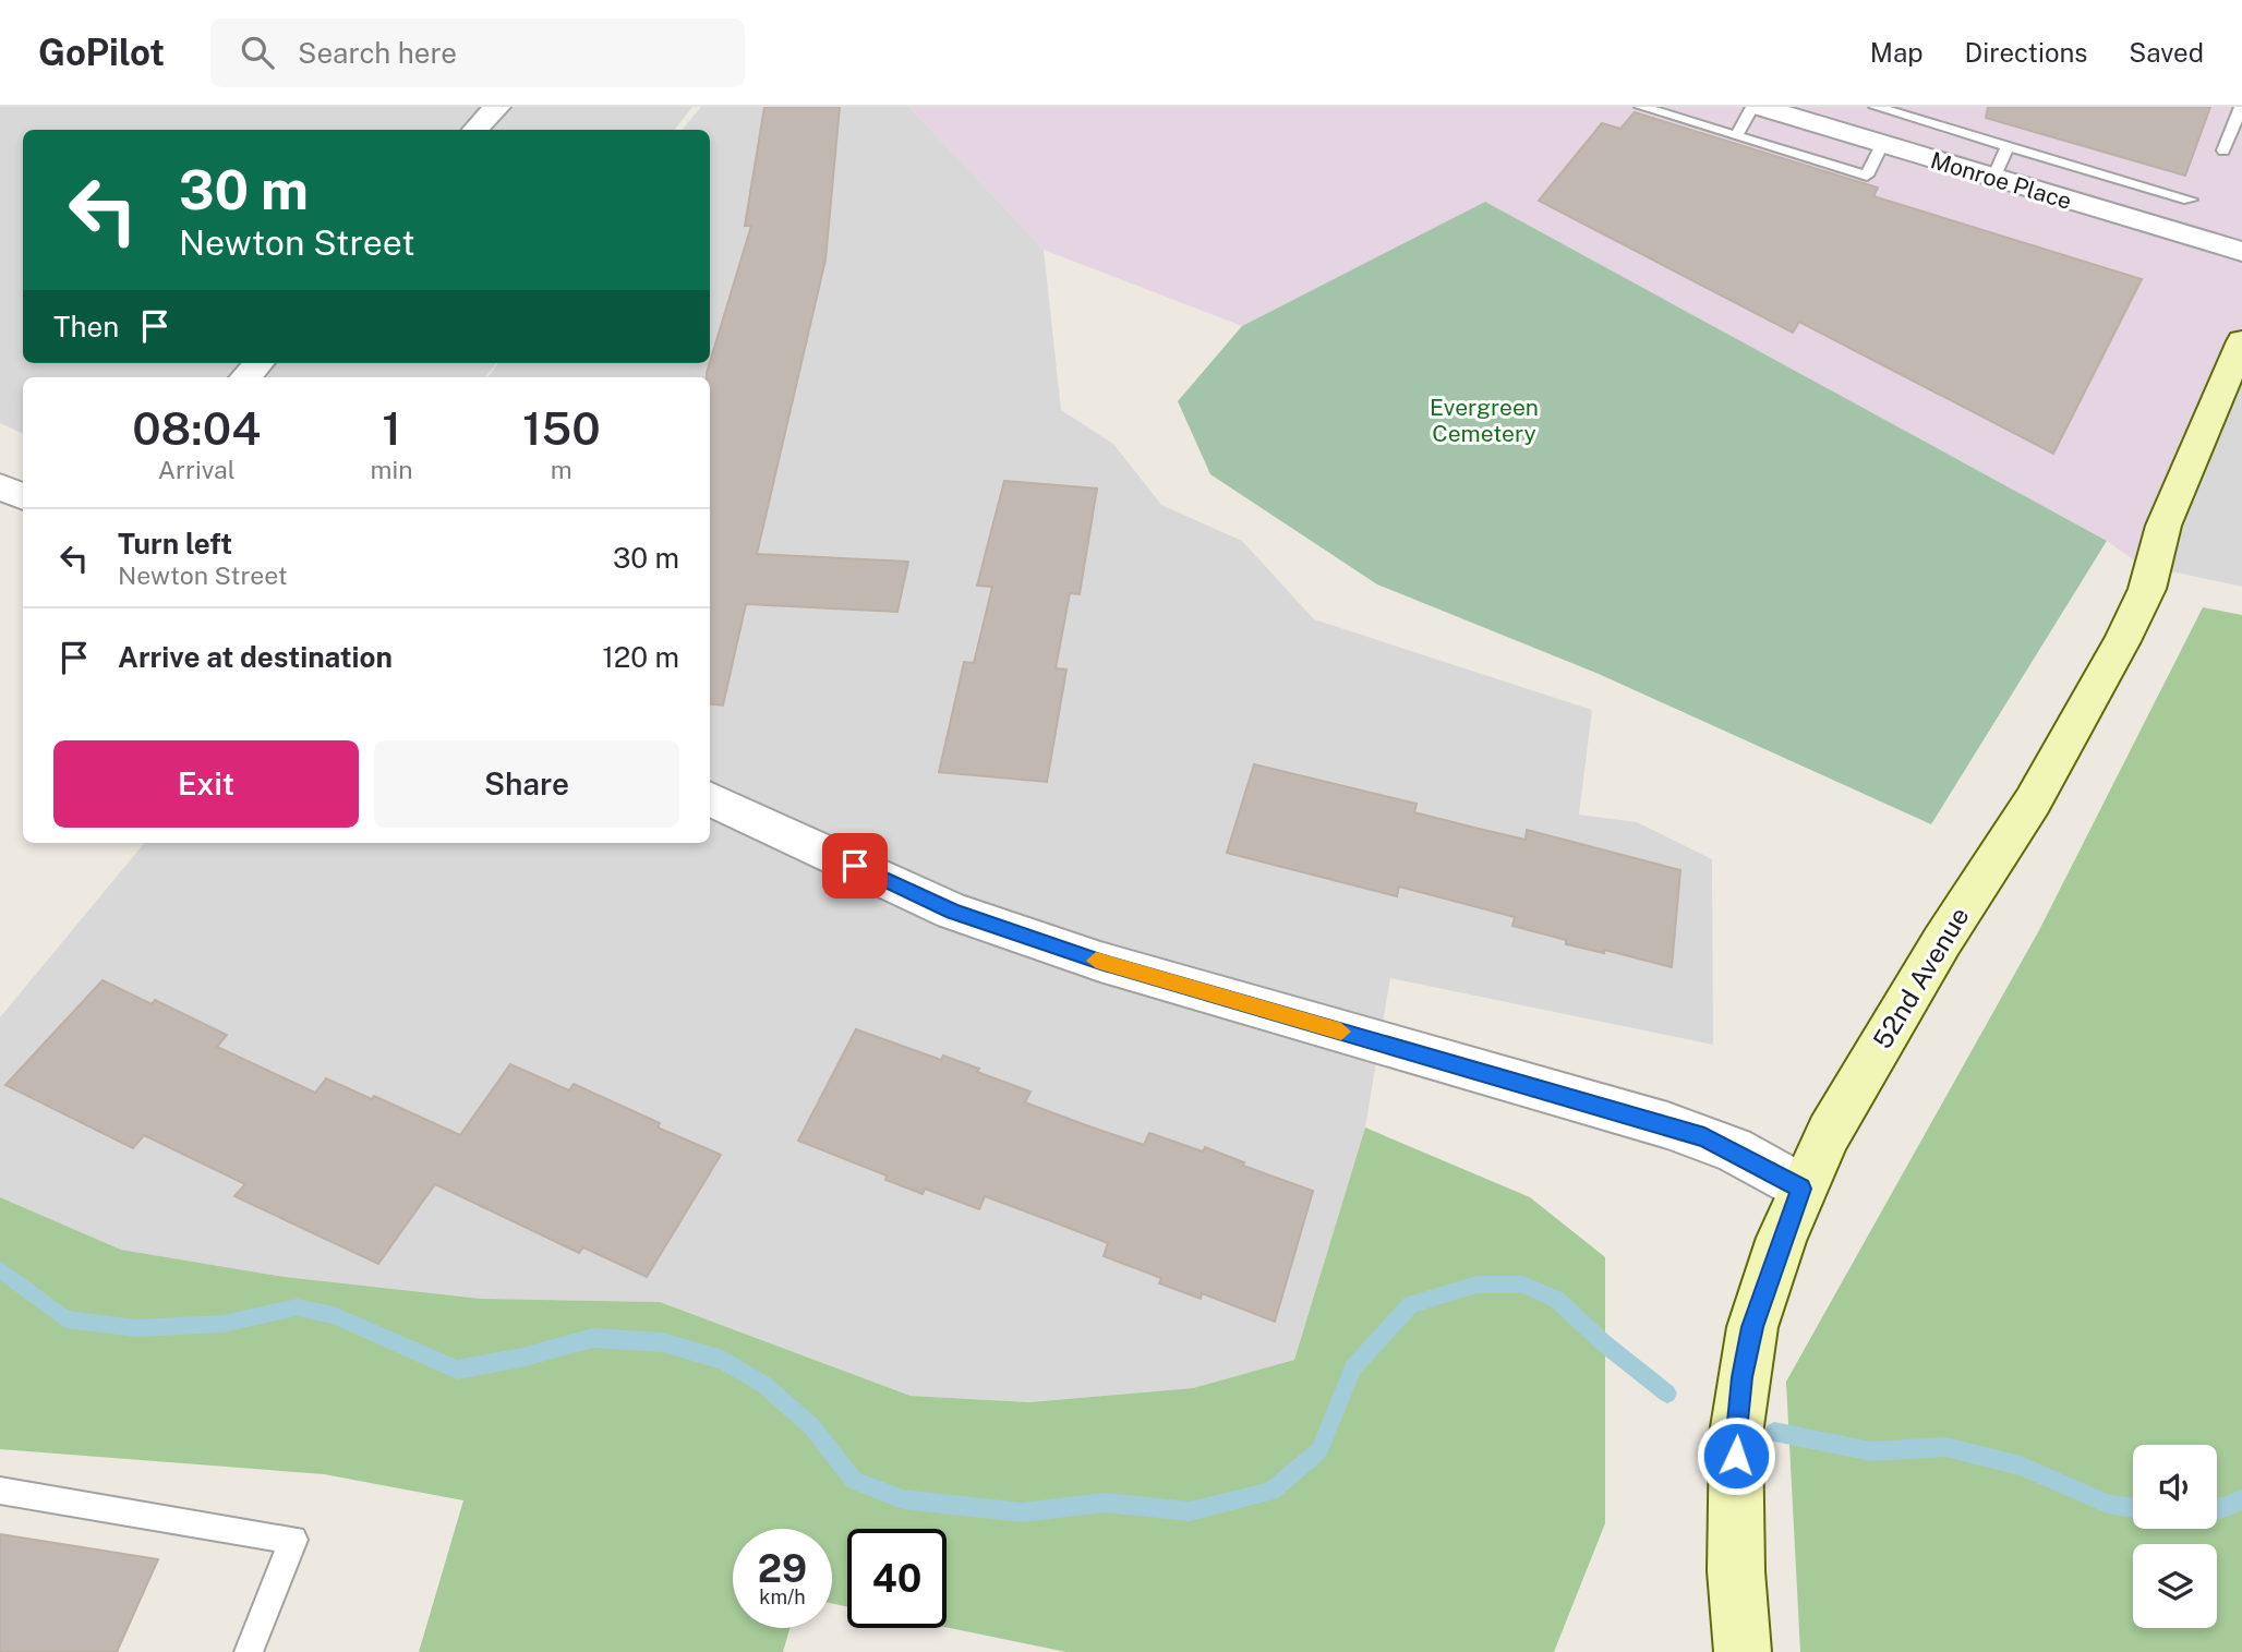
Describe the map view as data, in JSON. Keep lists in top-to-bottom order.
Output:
{
  "streets": {
    "street": ["Monroe Place", "52nd Avenue"]
  },
  "parks": ["Evergreen Cemetery"],
  "page": {
    "header": "GoPilot",
    "search": "Search here",
    "nav": ["Map", "Directions", "Saved"],
    "turn": ["30 m", "Newton Street"],
    "then": "Then",
    "eta": [
      "08:04",
      "Arrival",
      "1",
      "min",
      "150",
      "m"
    ],
    "list": [
      {
        "name": "Turn left",
        "note": "Newton Street",
        "value": "30 m"
      },
      {
        "name": "Arrive at destination",
        "value": "120 m"
      }
    ],
    "buttons": ["Exit", "Share"],
    "speed": "29 km/h",
    "limit": "40"
  }
}
